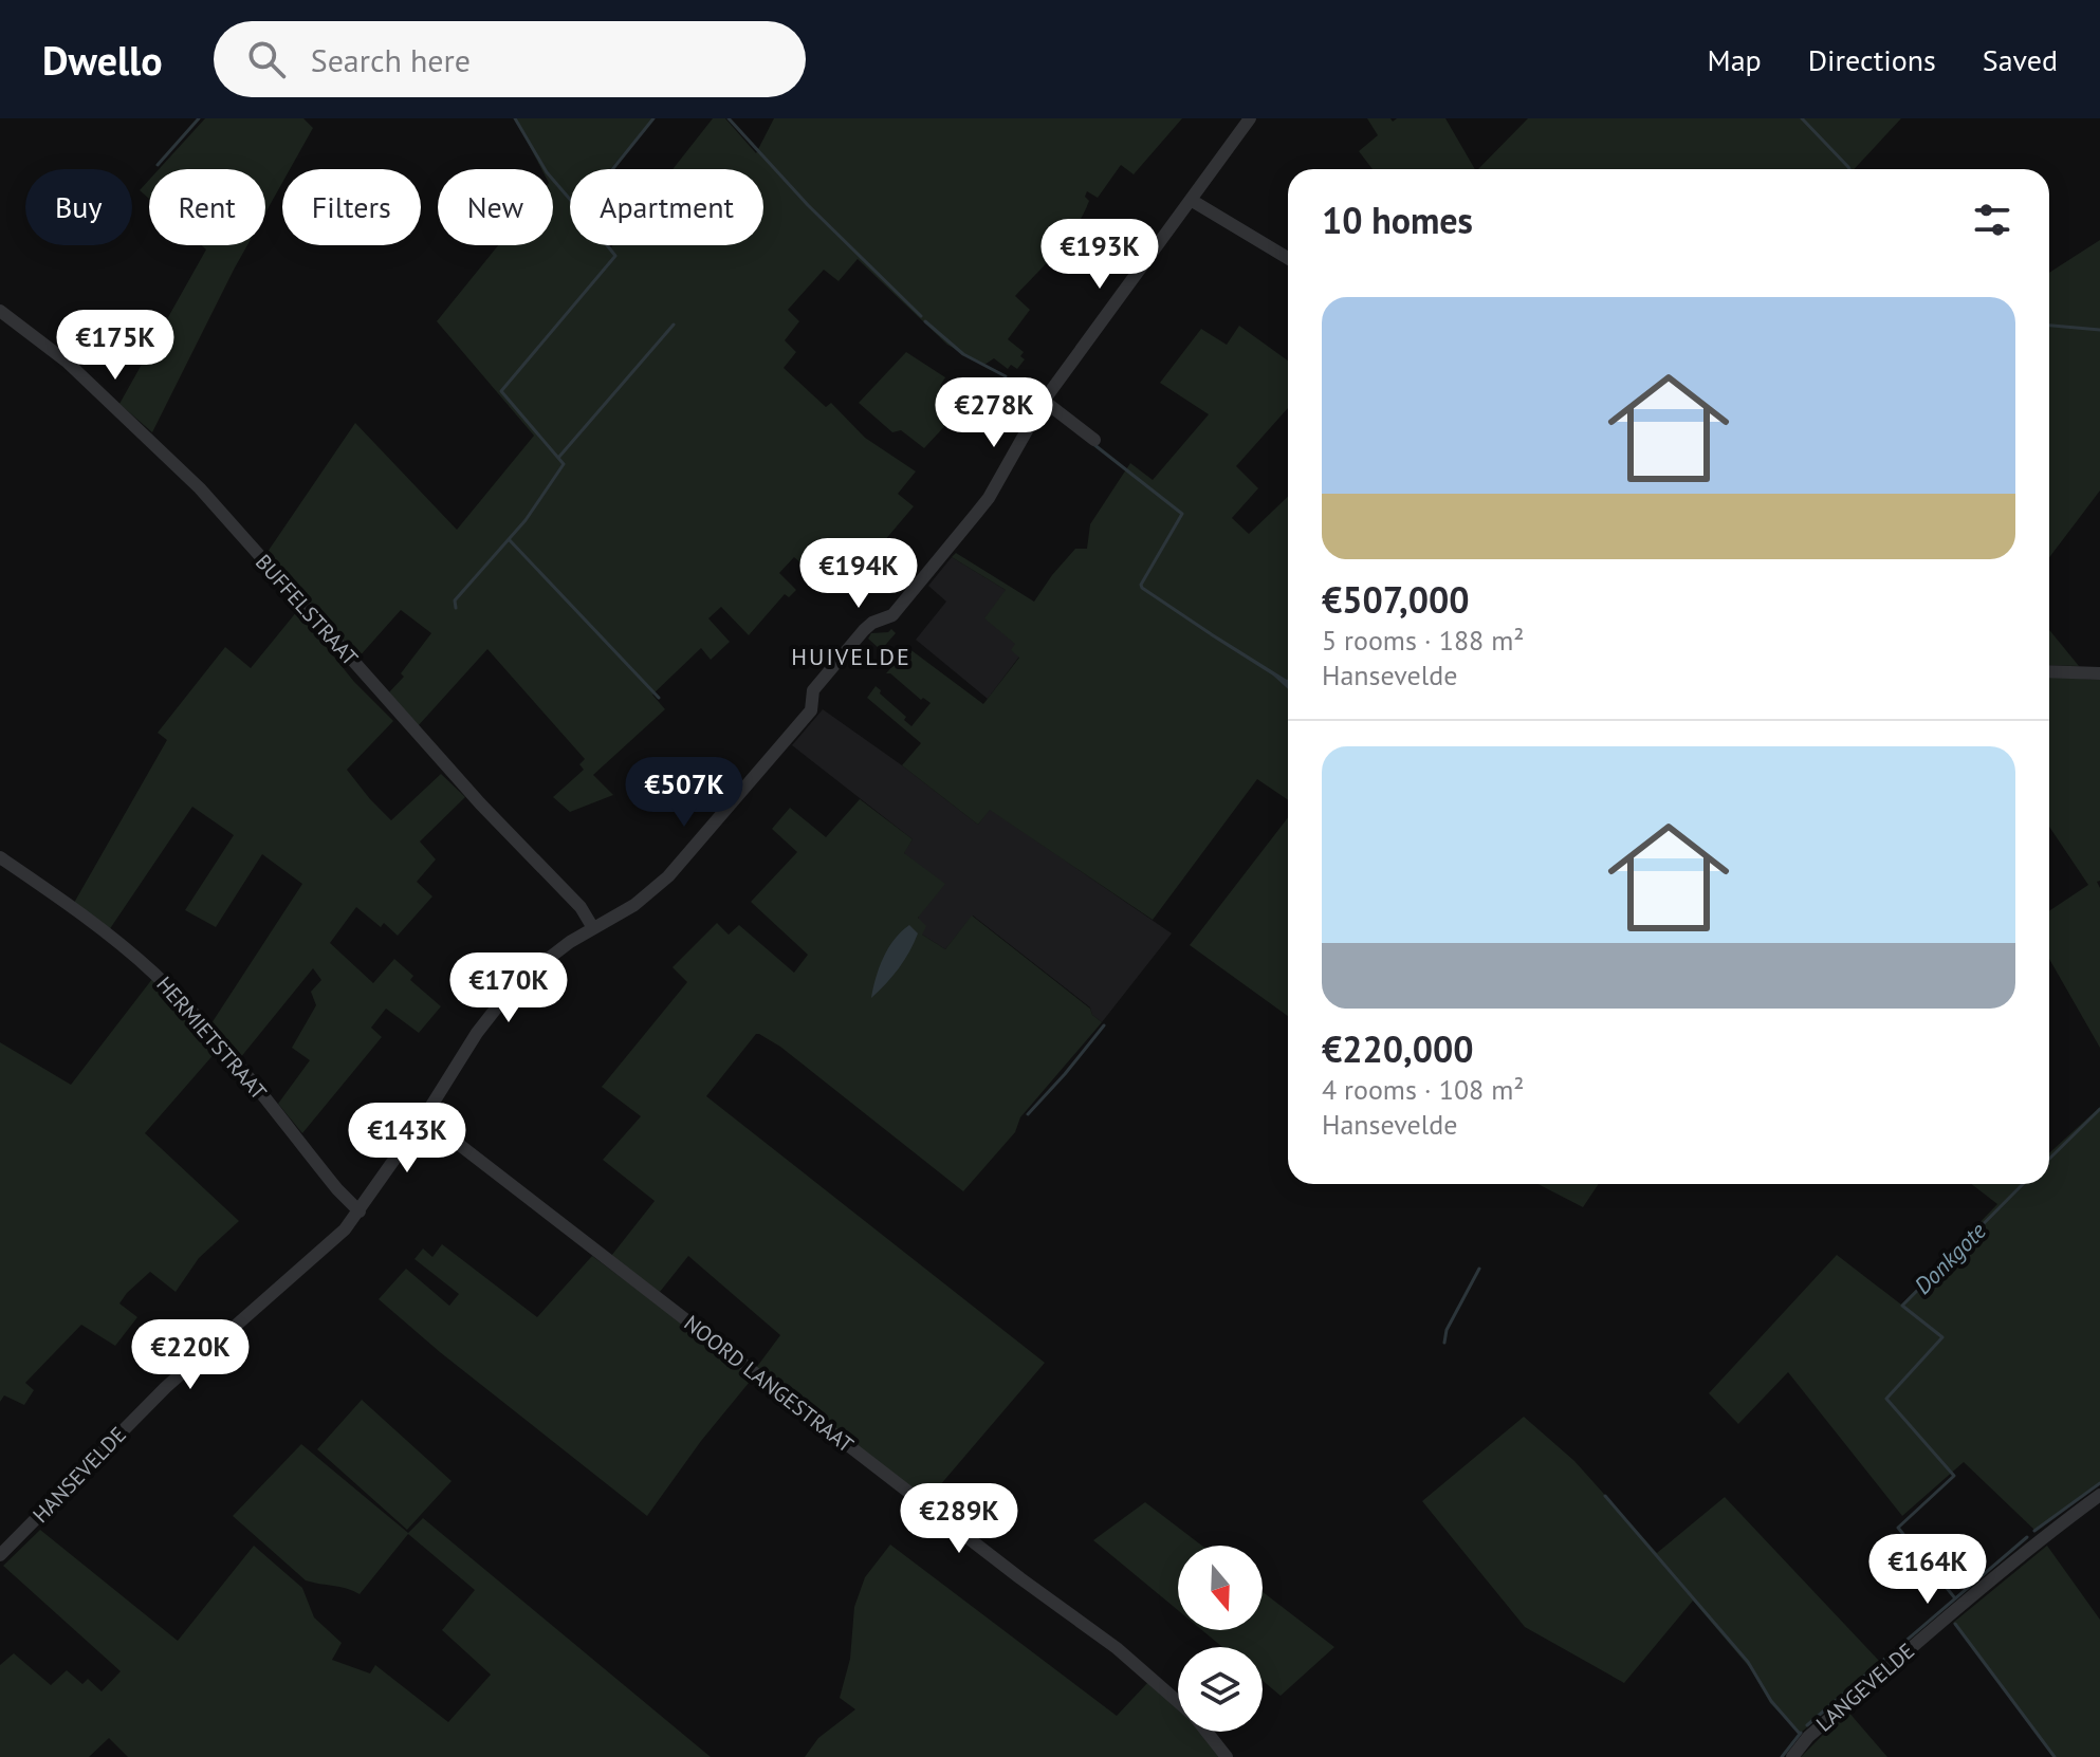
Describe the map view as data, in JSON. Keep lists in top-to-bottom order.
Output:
{
  "streets": {
    "street": [
      "BUFFELSTRAAT",
      "HERMIETSTRAAT",
      "NOORD LANGESTRAAT",
      "HANSEVELDE",
      "LANGEVELDE"
    ]
  },
  "crossings": [
    ["BUFFELSTRAAT", "HANSEVELDE"],
    ["HERMIETSTRAAT", "HANSEVELDE"],
    ["NOORD LANGESTRAAT", "HANSEVELDE"]
  ],
  "districts": ["HUIVELDE"],
  "water": ["Donkgote"],
  "north": "bottom",
  "page": {
    "header": "Dwello",
    "search": "Search here",
    "nav": ["Map", "Directions", "Saved"],
    "chip": [
      "Buy",
      "Rent",
      "Filters",
      "New",
      "Apartment"
    ],
    "heading": "10 homes",
    "price": [
      "€193K",
      "€175K",
      "€278K",
      "€194K",
      "€507K",
      "€170K",
      "€143K",
      "€220K",
      "€289K",
      "€164K"
    ],
    "list": [
      {
        "name": "€507,000",
        "note": "5 rooms · 188 m² · Hansevelde"
      },
      {
        "name": "€220,000",
        "note": "4 rooms · 108 m² · Hansevelde"
      }
    ]
  }
}
